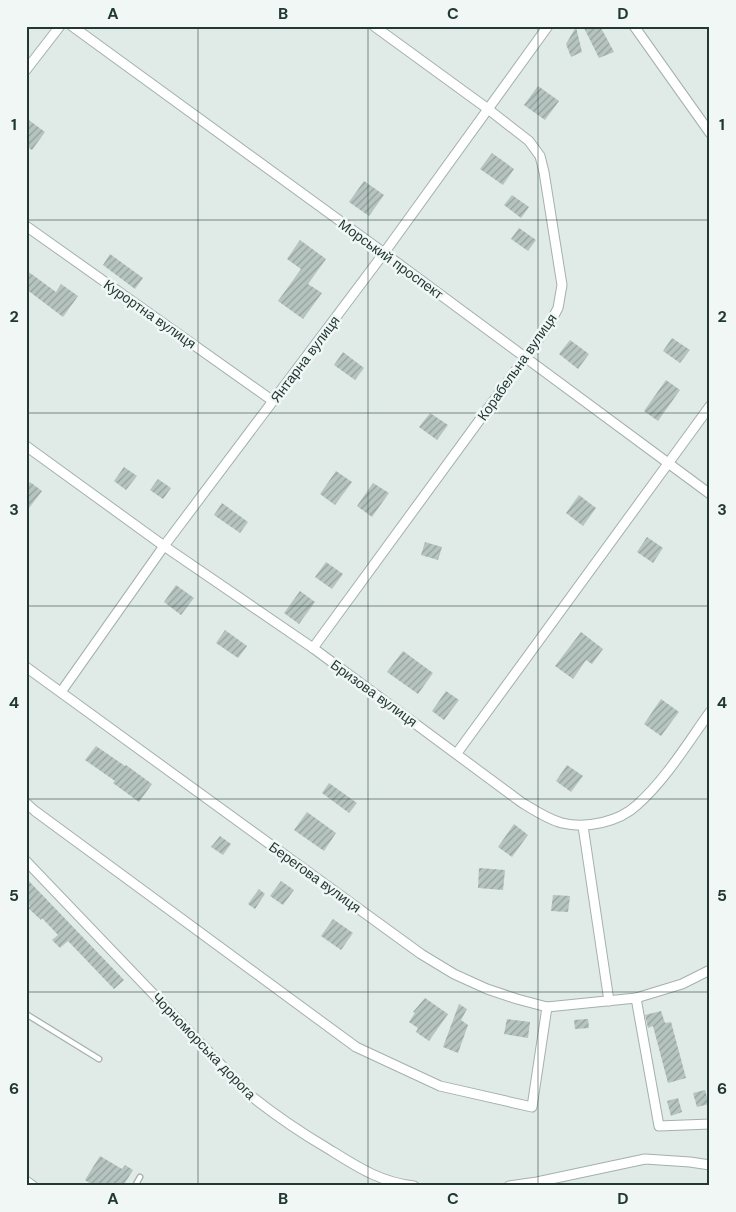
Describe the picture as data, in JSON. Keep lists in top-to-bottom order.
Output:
{
  "streets": {
    "street": [
      "Морський проспект",
      "Курортна вулиця",
      "Янтарна вулиця",
      "Корабельна вулиця",
      "Бризова вулиця",
      "Берегова вулиця",
      "Чорноморська дорога"
    ]
  },
  "crossings": [
    ["Морський проспект", "Янтарна вулиця"],
    ["Морський проспект", "Корабельна вулиця"],
    ["Курортна вулиця", "Янтарна вулиця"],
    ["Янтарна вулиця", "Корабельна вулиця"],
    ["Янтарна вулиця", "Бризова вулиця"],
    ["Янтарна вулиця", "Берегова вулиця"],
    ["Корабельна вулиця", "Бризова вулиця"]
  ],
  "grid": {
    "columns": [
      "A",
      "B",
      "C",
      "D"
    ],
    "rows": [
      "1",
      "2",
      "3",
      "4",
      "5",
      "6"
    ]
  }
}
